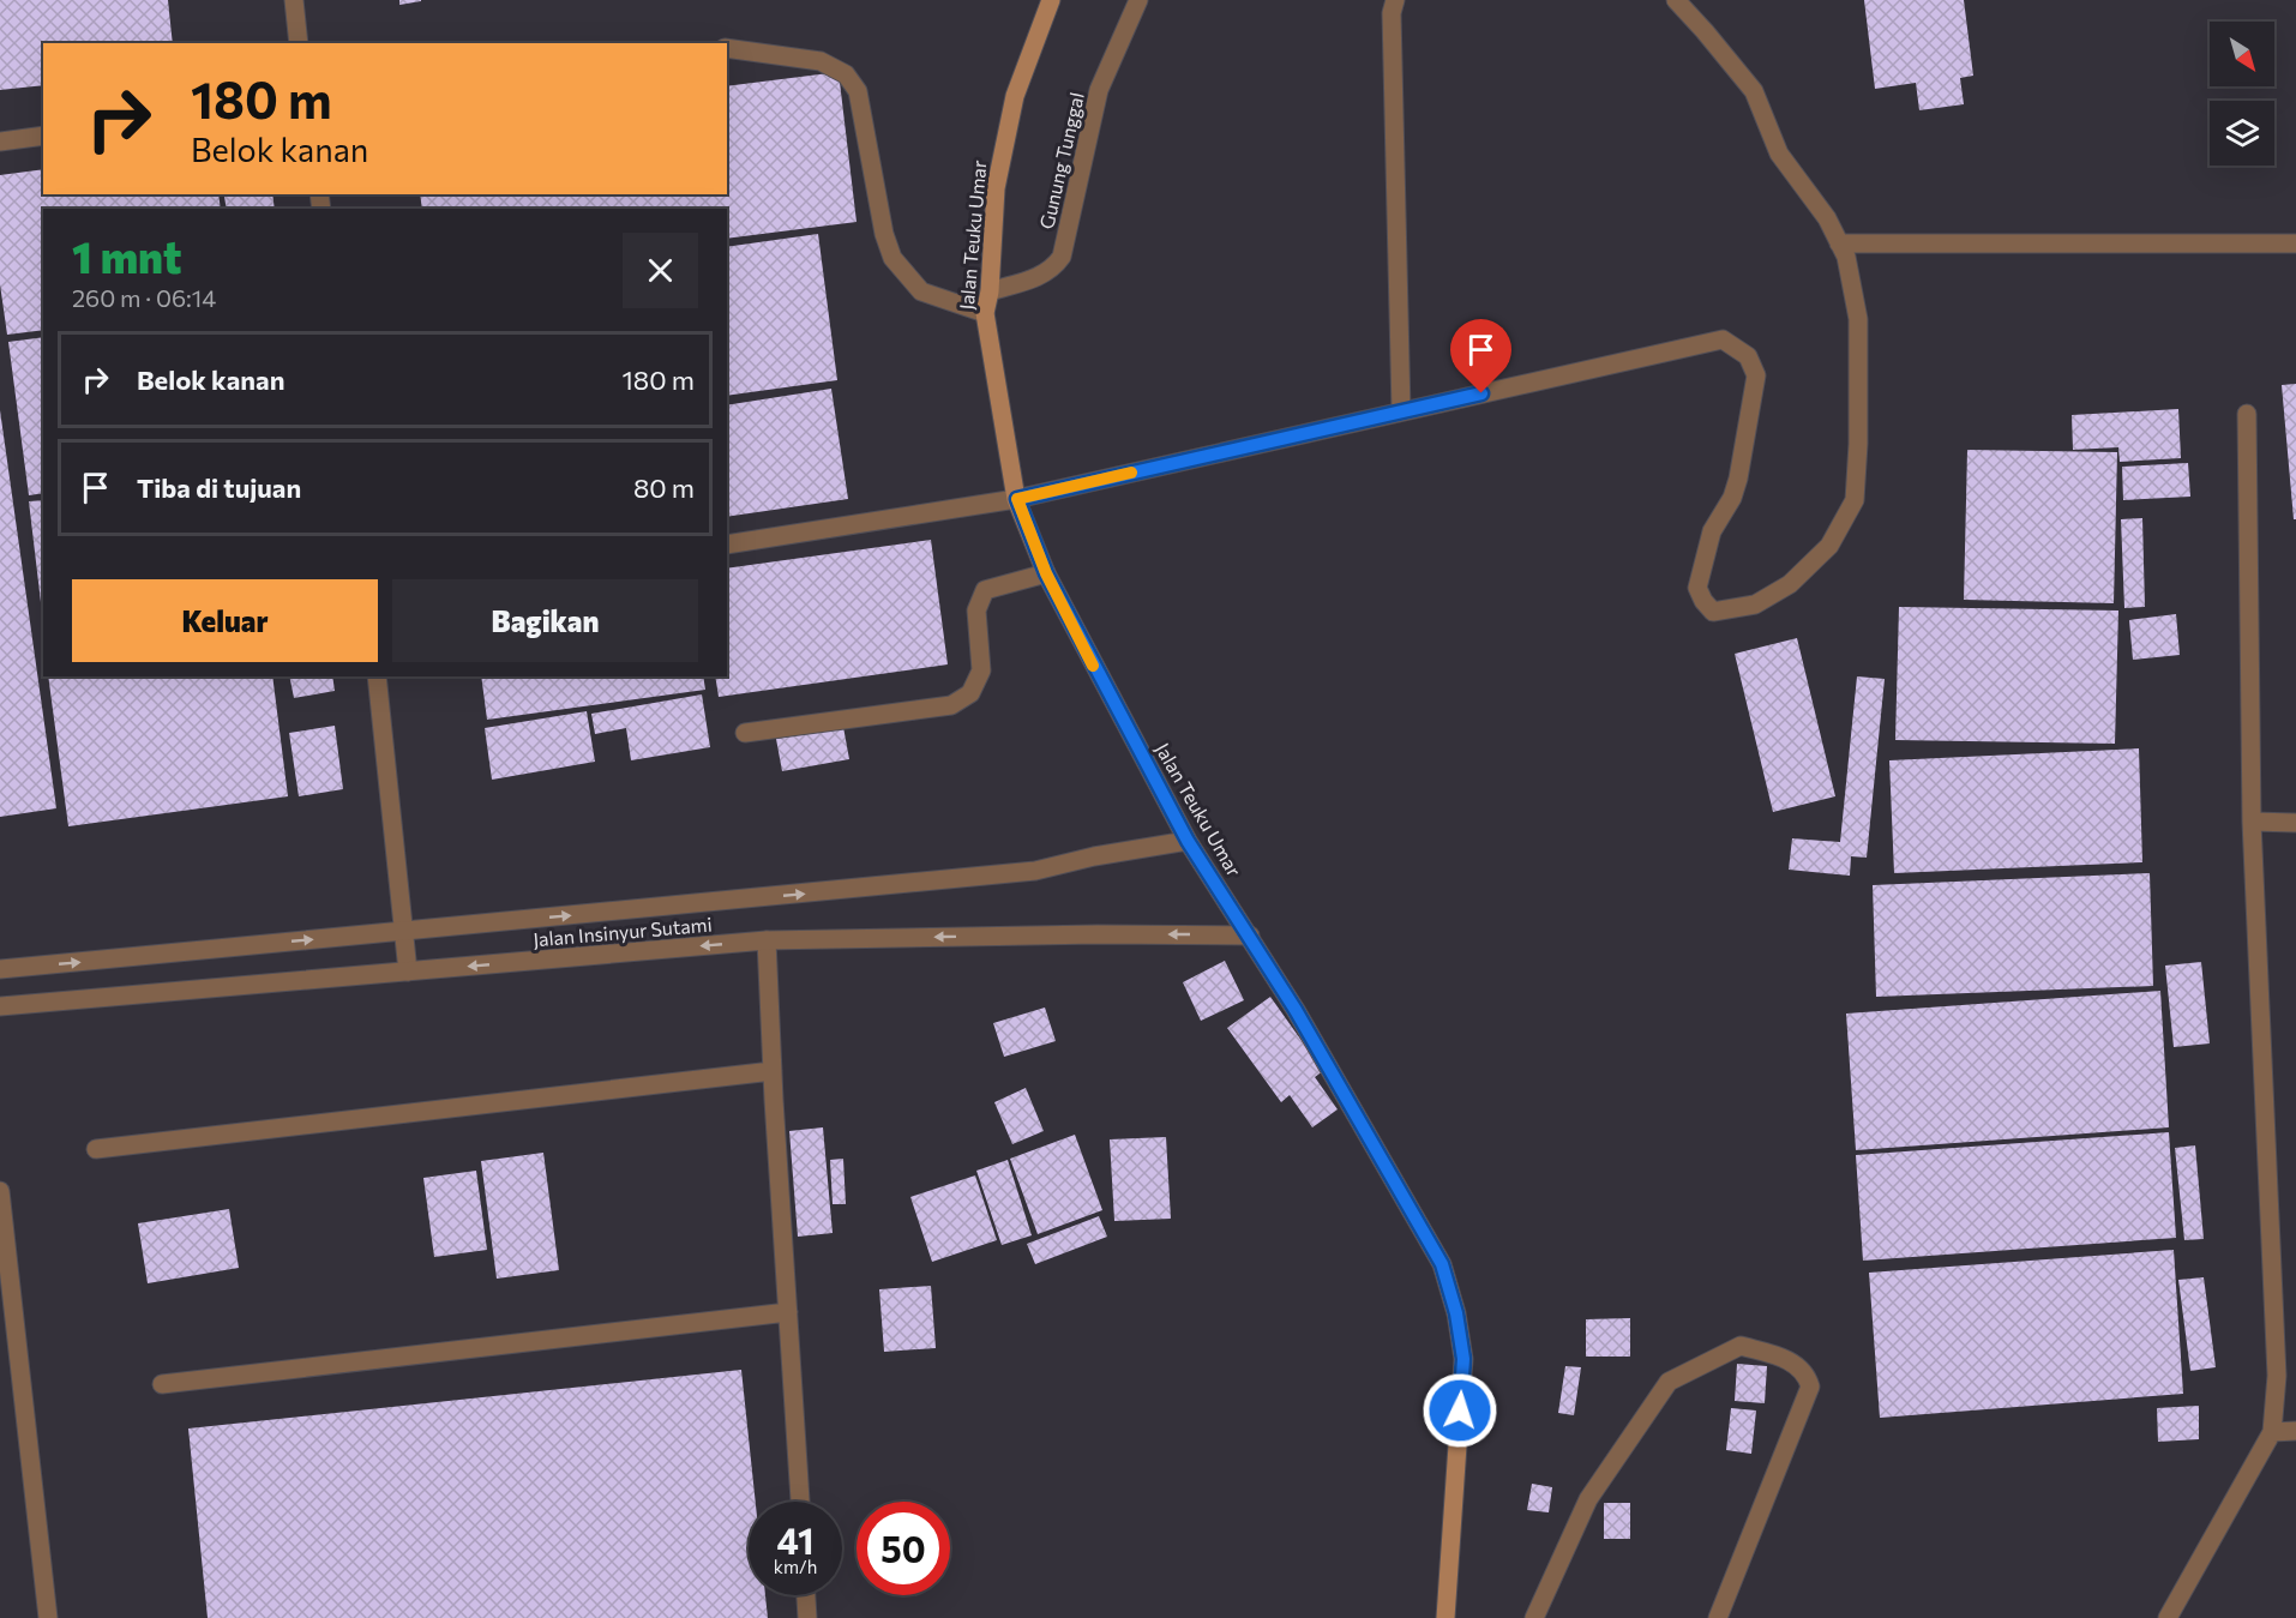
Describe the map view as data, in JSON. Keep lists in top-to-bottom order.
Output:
{
  "streets": {
    "main road": ["Jalan Teuku Umar"],
    "street": ["Gunung Tunggal", "Jalan Insinyur Sutami"]
  },
  "crossings": [
    ["Gunung Tunggal", "Jalan Teuku Umar"],
    ["Jalan Teuku Umar", "Jalan Insinyur Sutami"]
  ],
  "north": "bottom right",
  "page": {
    "turn": ["180 m", "Belok kanan"],
    "heading": ["1 mnt", "260 m · 06:14"],
    "list": [
      {
        "name": "Belok kanan",
        "value": "180 m"
      },
      {
        "name": "Tiba di tujuan",
        "value": "80 m"
      }
    ],
    "buttons": ["Keluar", "Bagikan"],
    "speed": "41 km/h",
    "limit": "50"
  }
}
